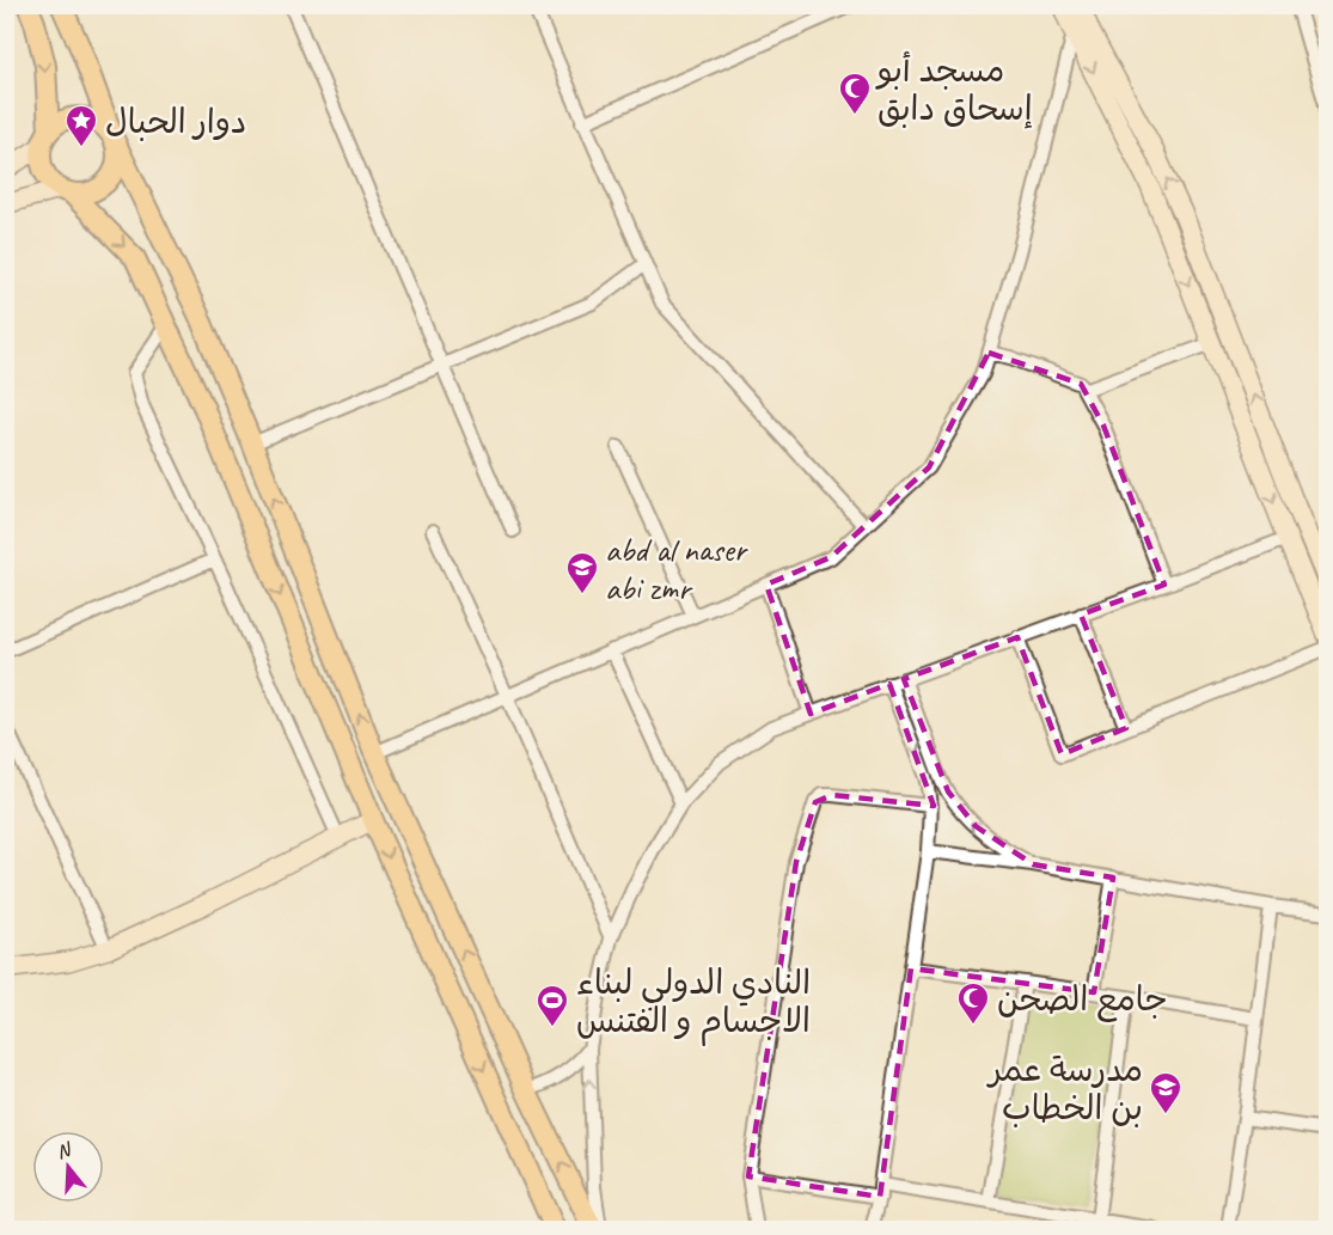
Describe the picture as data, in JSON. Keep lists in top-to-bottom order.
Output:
{
  "places": {
    "mosque": ["مسجد أبو إسحاق دابق", "جامع الصحن"],
    "place": ["دوار الحبال"],
    "school or university": ["abd al naser abi zmr", "مدرسة عمر بن الخطاب"],
    "sports": ["النادي الدولي لبناء الاجسام و الفتنس"]
  },
  "north": "top"
}
